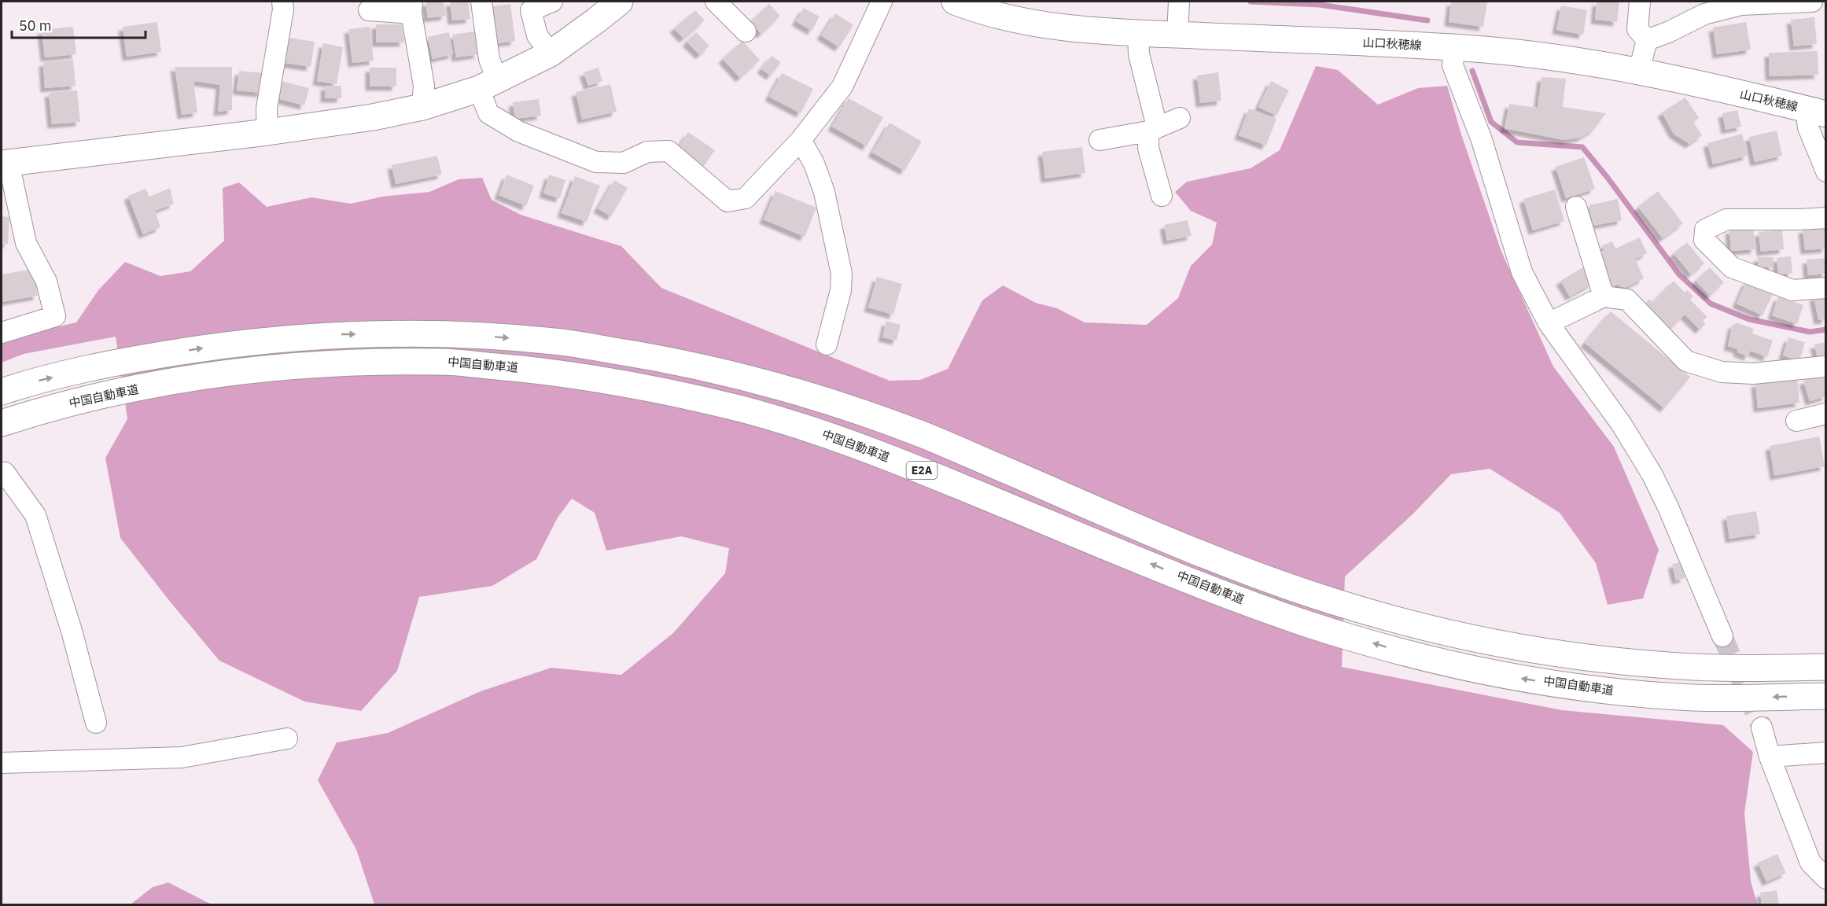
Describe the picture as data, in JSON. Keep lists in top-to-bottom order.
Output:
{
  "streets": {
    "main road": ["山口秋穂線", "中国自動車道", "E2A"]
  },
  "scale_bar": "50 m"
}
